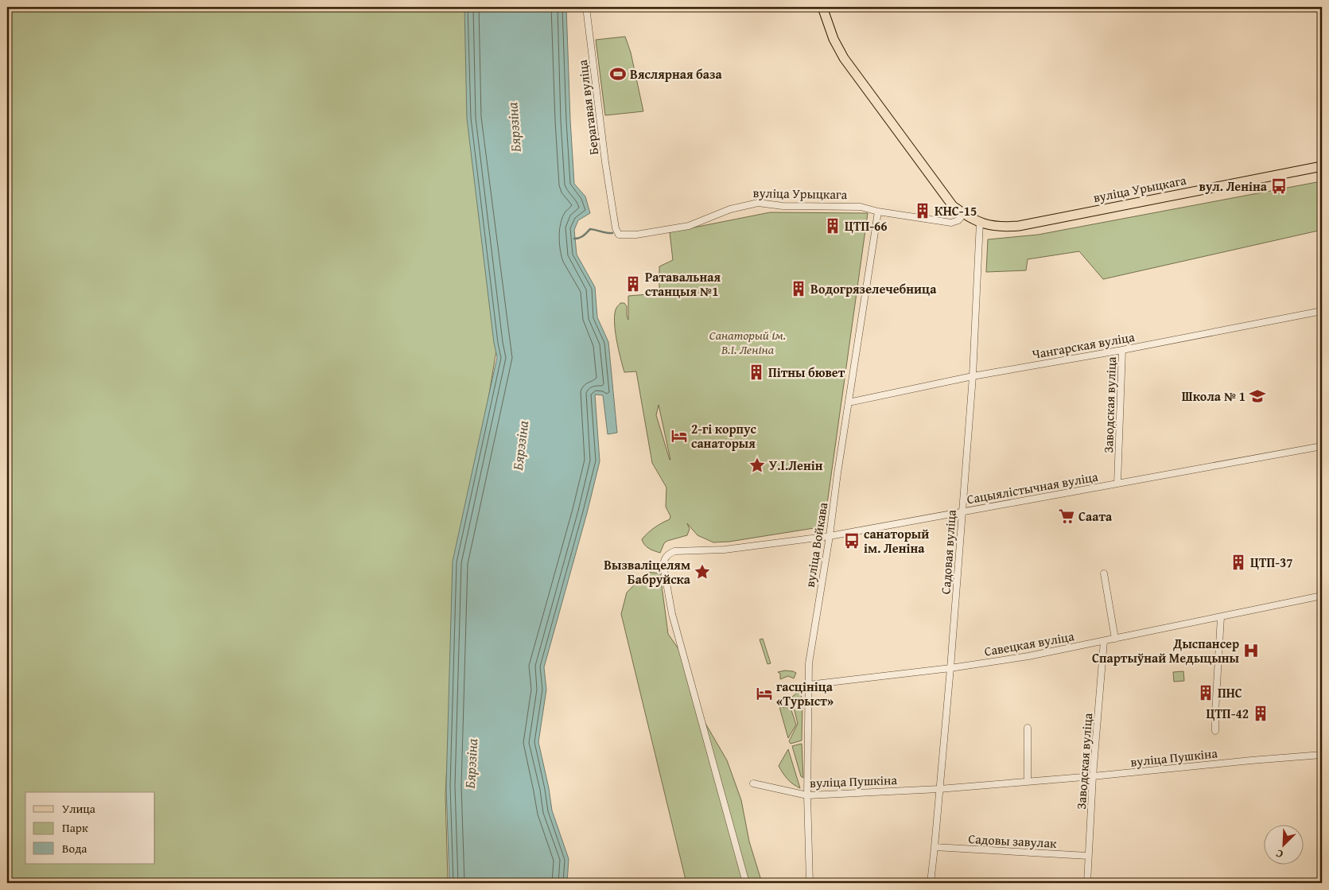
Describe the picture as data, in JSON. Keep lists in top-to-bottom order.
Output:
{
  "streets": {
    "main road": ["вуліца Урыцкага"],
    "street": [
      "Берагавая вуліца",
      "Чангарская вуліца",
      "Заводская вуліца",
      "Сацыялістычная вуліца",
      "вуліца Войкава",
      "Садовая вуліца",
      "Савецкая вуліца",
      "вуліца Пушкіна",
      "Садовы завулак"
    ]
  },
  "crossings": [
    ["Берагавая вуліца", "вуліца Урыцкага"],
    ["вуліца Урыцкага", "вуліца Войкава"],
    ["вуліца Урыцкага", "Садовая вуліца"],
    ["Чангарская вуліца", "Заводская вуліца"],
    ["Чангарская вуліца", "вуліца Войкава"],
    ["Чангарская вуліца", "Садовая вуліца"],
    ["Заводская вуліца", "Сацыялістычная вуліца"],
    ["Заводская вуліца", "Савецкая вуліца"],
    ["Заводская вуліца", "вуліца Пушкіна"],
    ["Заводская вуліца", "Садовы завулак"],
    ["Сацыялістычная вуліца", "вуліца Войкава"],
    ["Сацыялістычная вуліца", "Садовая вуліца"],
    ["вуліца Войкава", "Савецкая вуліца"],
    ["вуліца Войкава", "вуліца Пушкіна"],
    ["Садовая вуліца", "Савецкая вуліца"],
    ["Садовая вуліца", "вуліца Пушкіна"],
    ["Садовая вуліца", "Садовы завулак"]
  ],
  "water": ["Бярэзіна"],
  "parks": ["Санаторый ім. В.І. Леніна"],
  "places": {
    "sports": ["Вяслярная база"],
    "bus stop": ["вул. Леніна", "санаторый ім. Леніна"],
    "building": [
      "КНС-15",
      "ЦТП-66",
      "Ратавальная станцыя №1",
      "Водогрязелечебница",
      "Пітны бювет",
      "ЦТП-37",
      "ПНС",
      "ЦТП-42"
    ],
    "school or university": ["Школа № 1"],
    "hotel": ["2-гі корпус санаторыя", "гасцініца «Турыст»"],
    "place": ["У.І.Ленін", "Вызваліцелям Бабруйска"],
    "supermarket": ["Саата"],
    "hospital": ["Дыспансер Спартыўнай Медыцыны"]
  },
  "legend": ["Улица", "Парк", "Вода"],
  "north": "bottom left"
}
